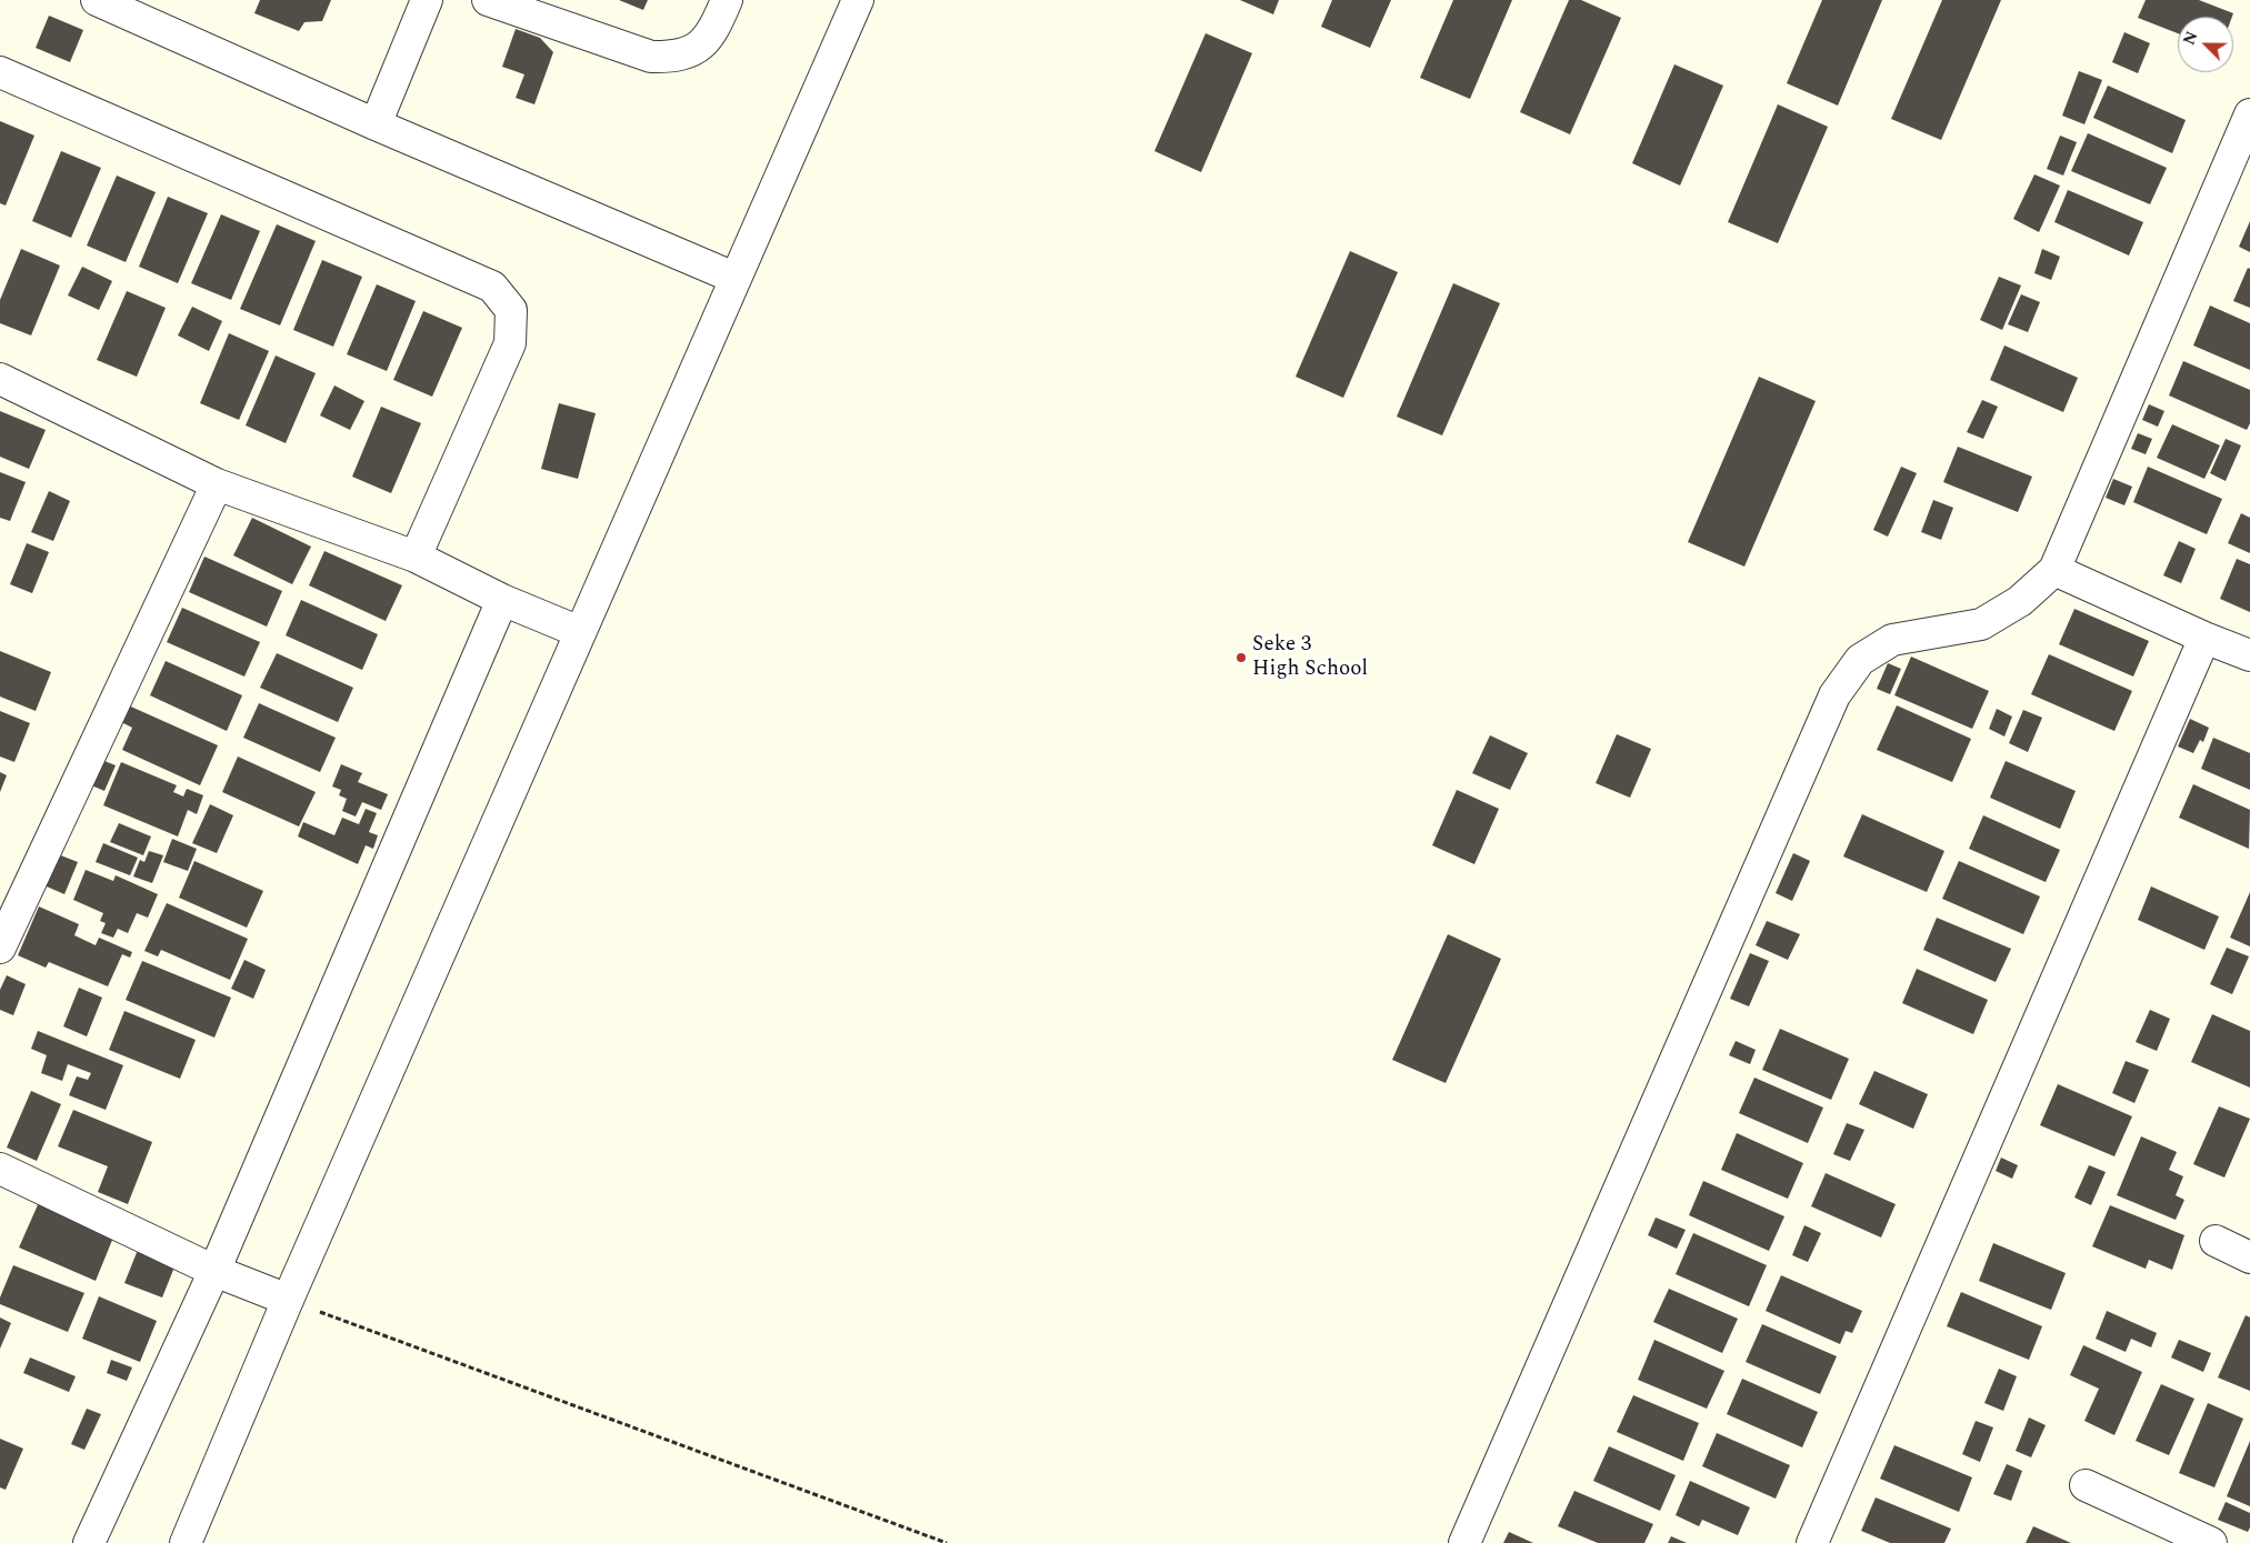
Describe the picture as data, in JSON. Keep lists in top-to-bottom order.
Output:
{
  "places": ["Seke 3 High School"],
  "north": "top left"
}
